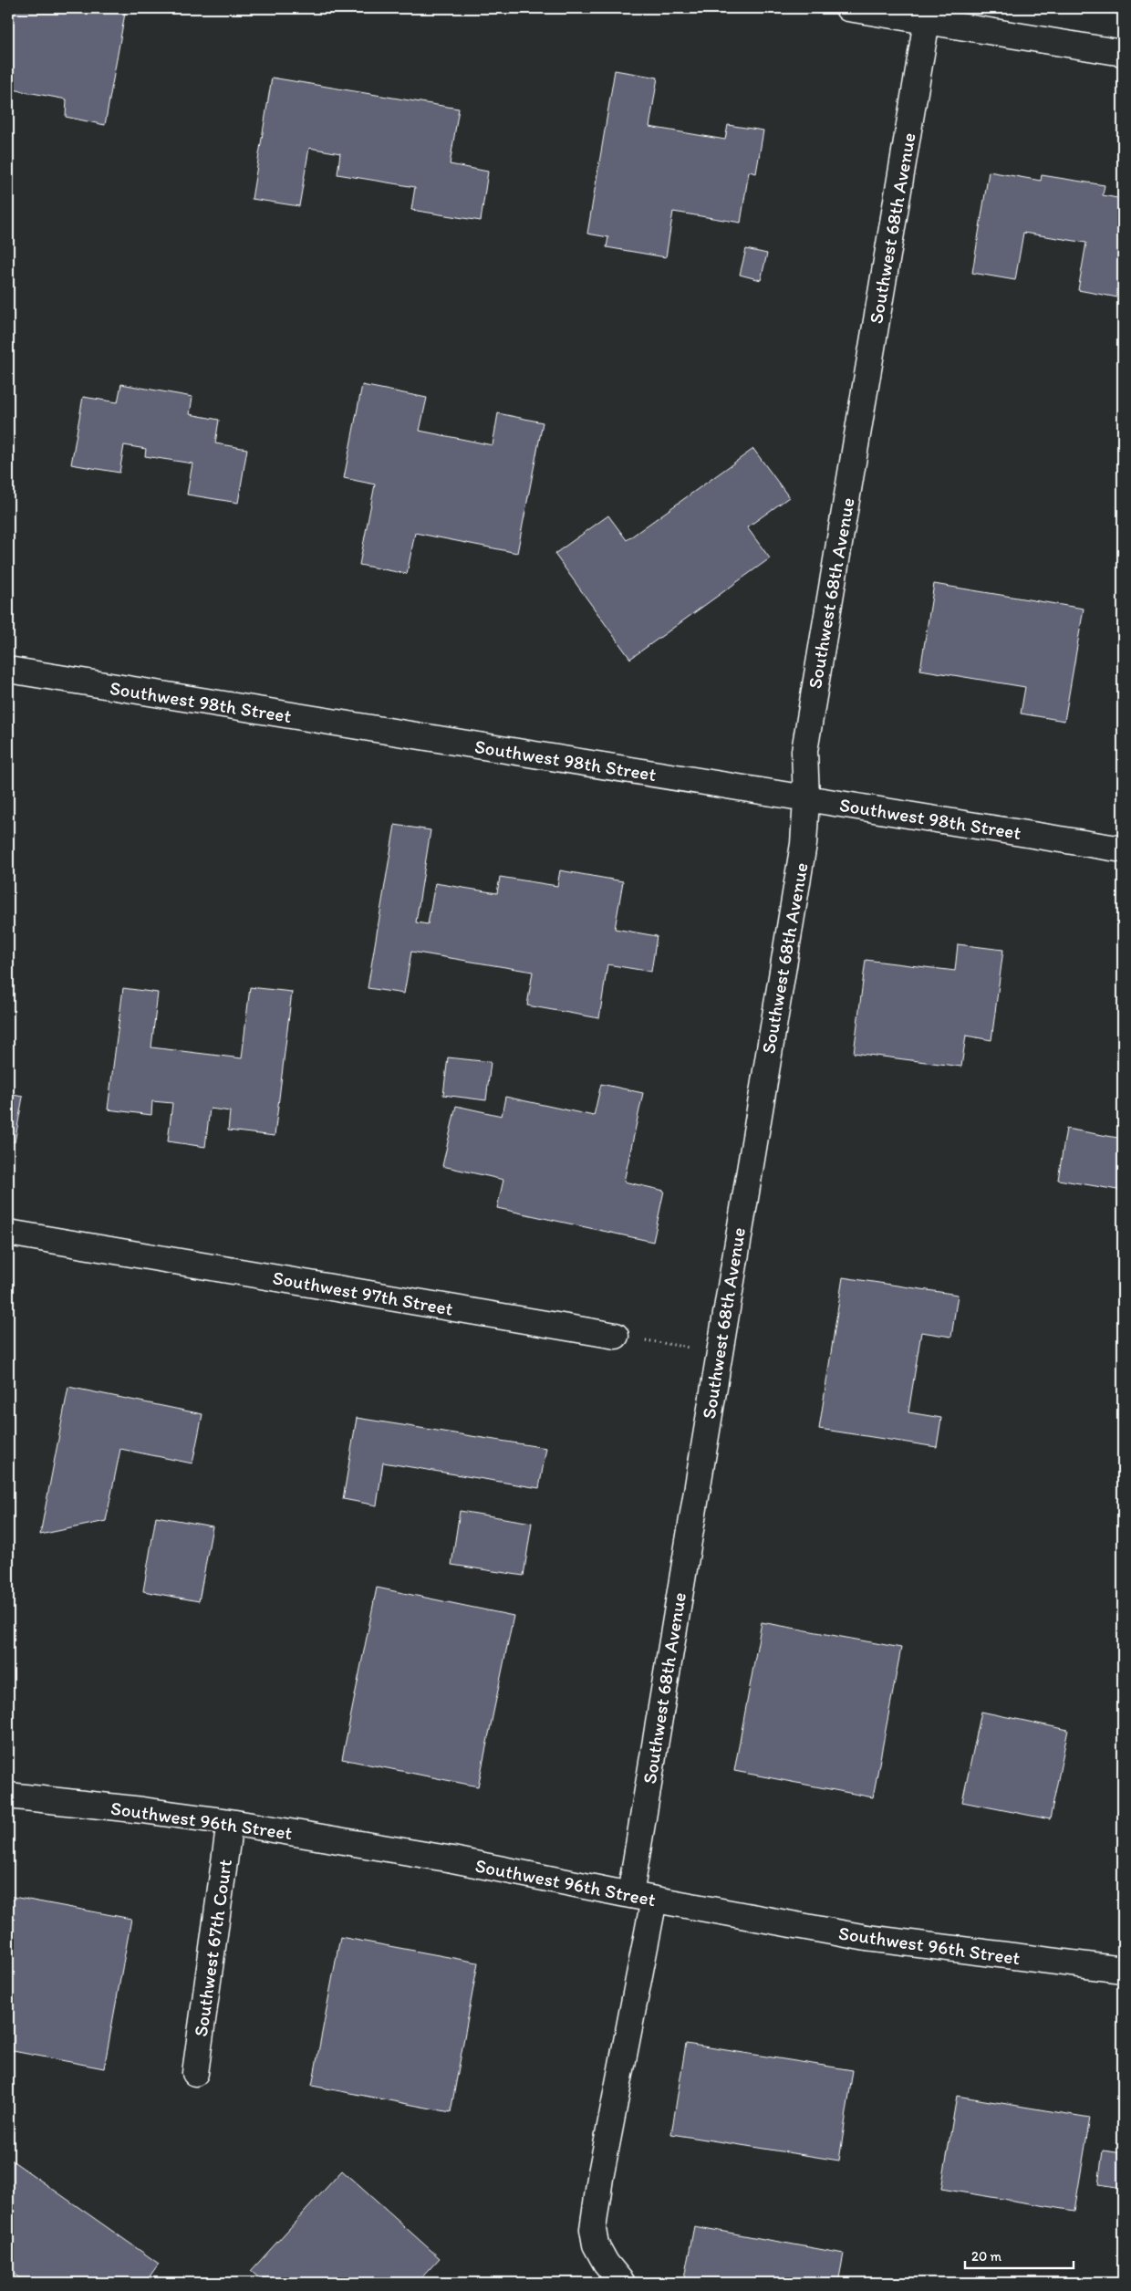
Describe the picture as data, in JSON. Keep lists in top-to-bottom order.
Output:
{
  "streets": {
    "street": [
      "Southwest 68th Avenue",
      "Southwest 98th Street",
      "Southwest 97th Street",
      "Southwest 96th Street",
      "Southwest 67th Court"
    ]
  },
  "crossings": [
    ["Southwest 68th Avenue", "Southwest 98th Street"],
    ["Southwest 68th Avenue", "Southwest 96th Street"],
    ["Southwest 96th Street", "Southwest 67th Court"]
  ],
  "scale_bar": "20 m"
}
